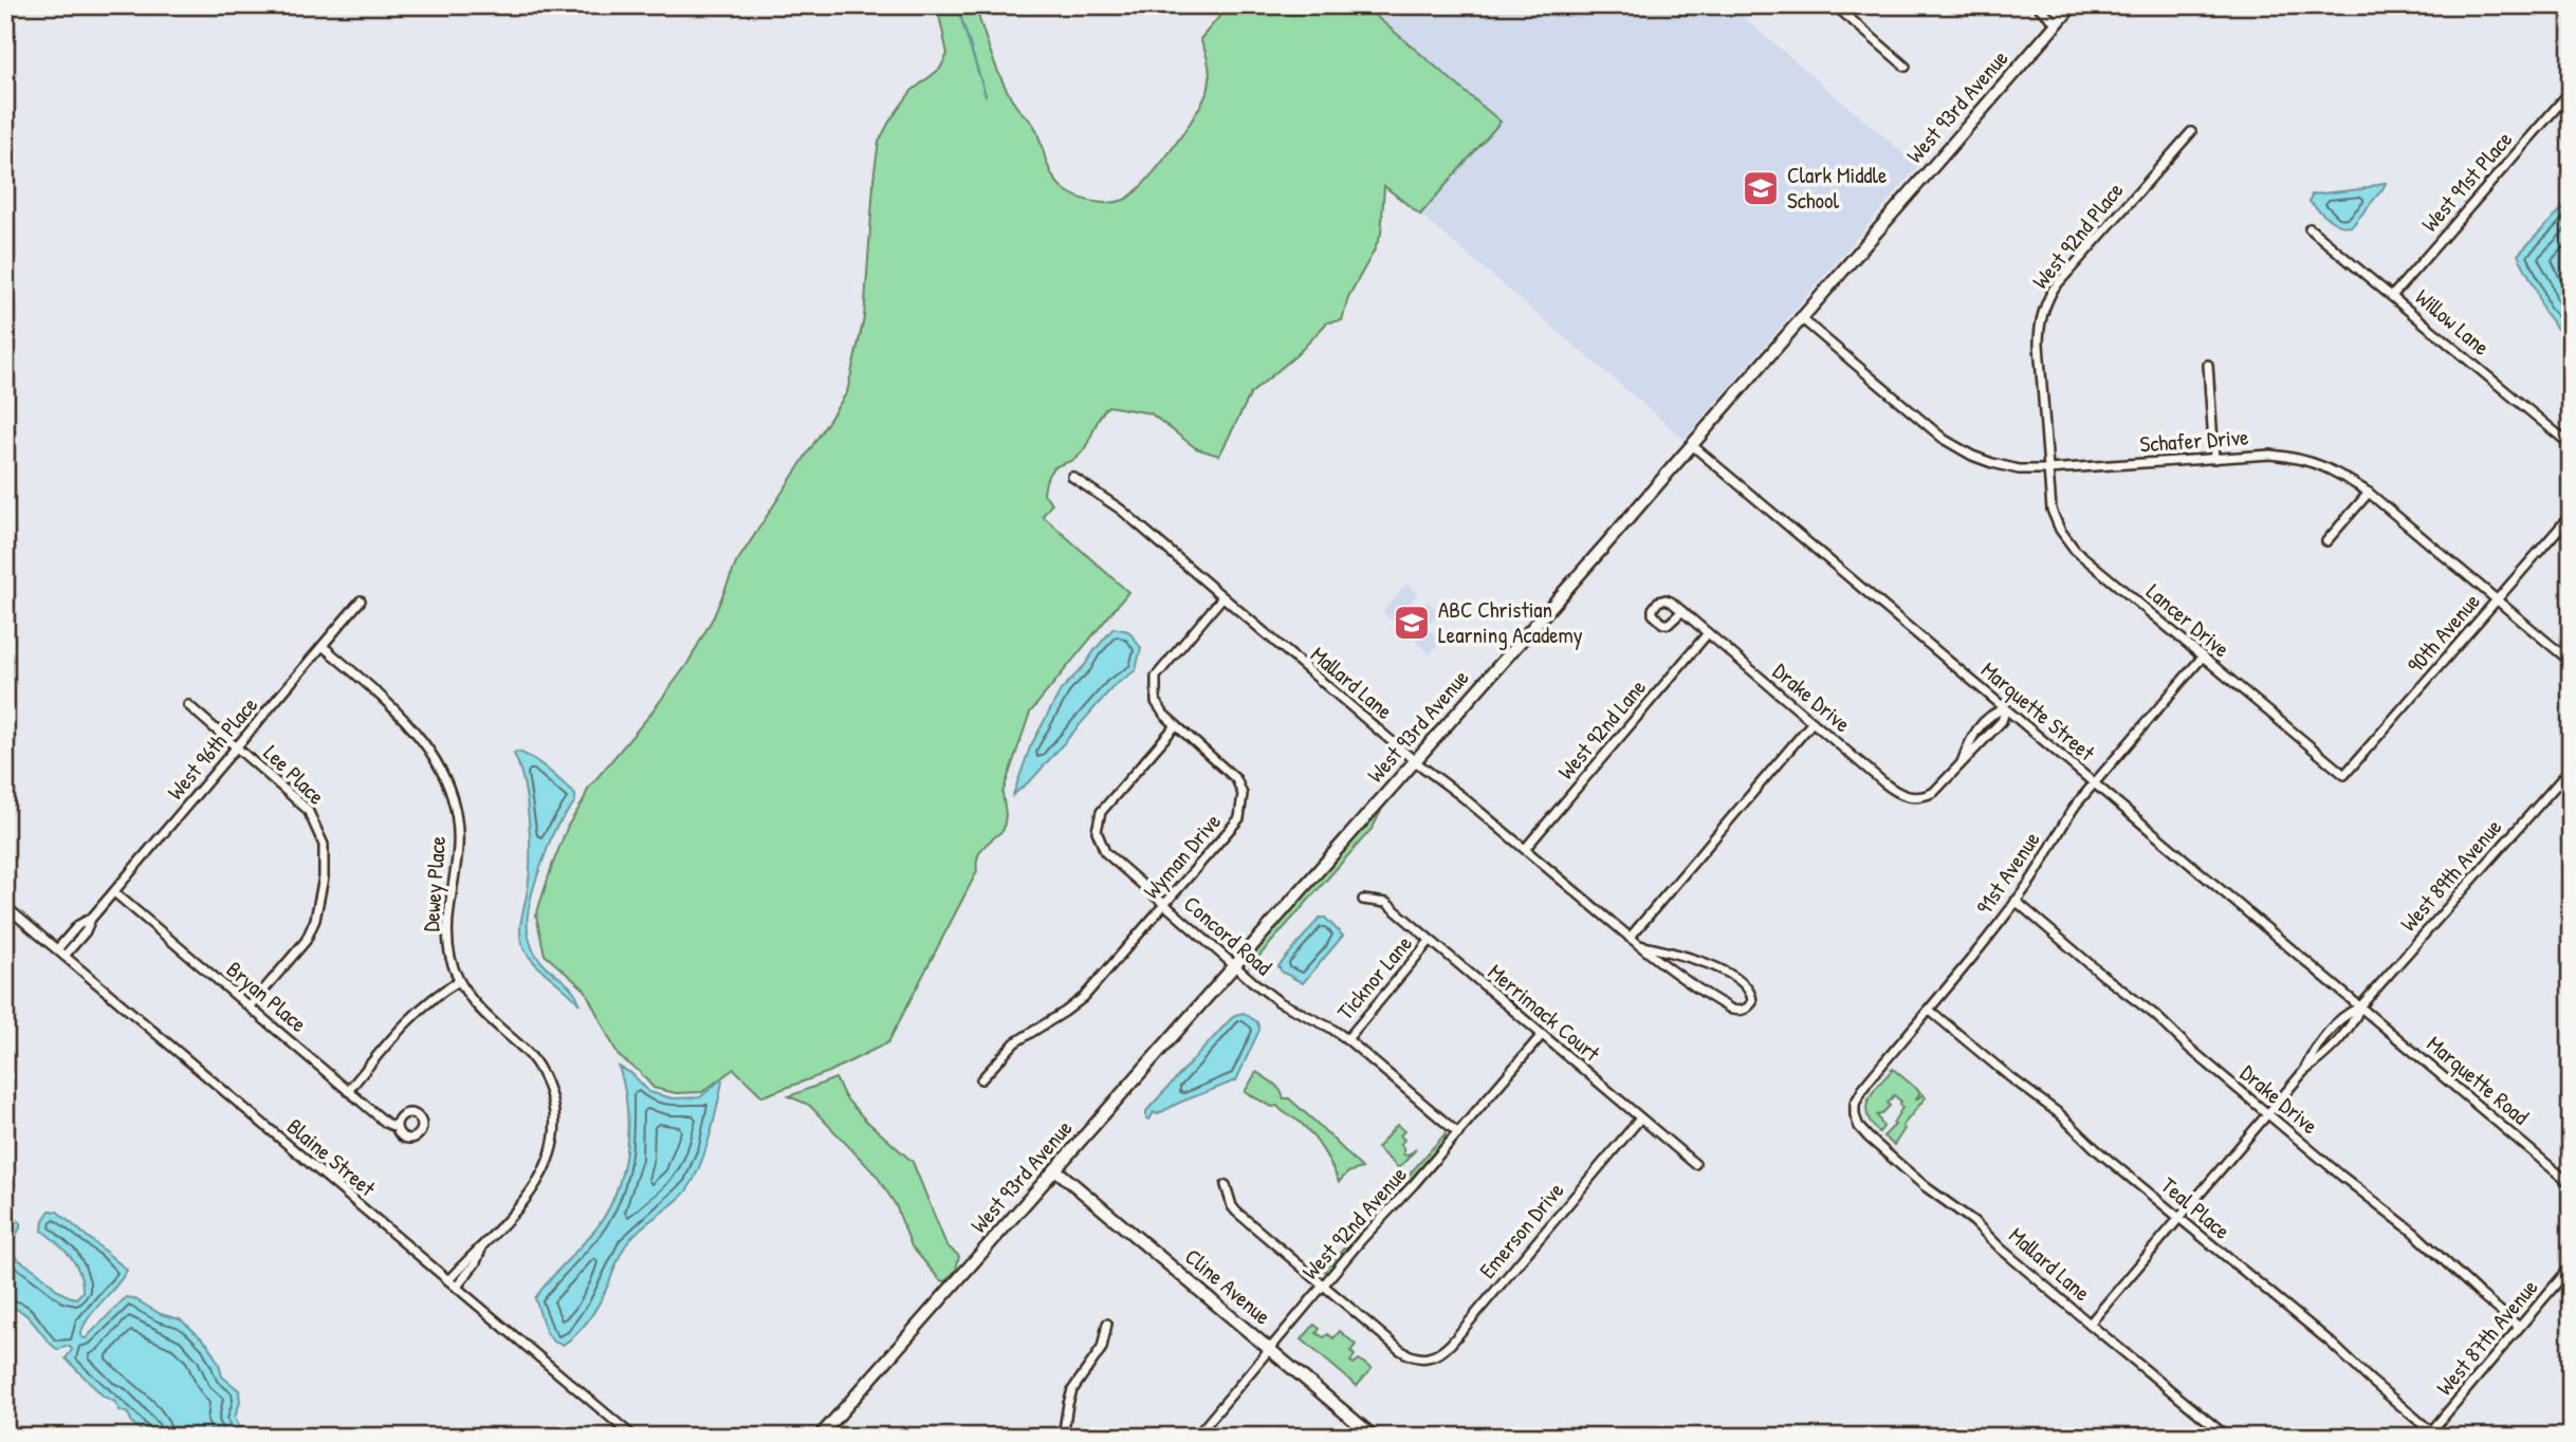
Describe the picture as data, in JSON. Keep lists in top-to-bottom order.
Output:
{
  "streets": {
    "street": [
      "West 93rd Avenue",
      "West 91st Place",
      "West 92nd Place",
      "Willow Lane",
      "Schafer Drive",
      "Lancer Drive",
      "90th Avenue",
      "Mallard Lane",
      "Drake Drive",
      "Marquette Street",
      "West 92nd Lane",
      "West 96th Place",
      "Lee Place",
      "Wyman Drive",
      "91st Avenue",
      "West 89th Avenue",
      "Dewey Place",
      "Concord Road",
      "Ticknor Lane",
      "Bryan Place",
      "Merrimack Court",
      "Marquette Road",
      "Blaine Street",
      "Teal Place",
      "West 92nd Avenue",
      "Emerson Drive",
      "Cline Avenue",
      "West 87th Avenue"
    ]
  },
  "crossings": [
    ["West 93rd Avenue", "Schafer Drive"],
    ["West 93rd Avenue", "Mallard Lane"],
    ["West 93rd Avenue", "Marquette Street"],
    ["West 93rd Avenue", "Concord Road"],
    ["West 93rd Avenue", "Cline Avenue"],
    ["West 91st Place", "Willow Lane"],
    ["West 92nd Place", "Schafer Drive"],
    ["West 92nd Place", "Lancer Drive"],
    ["Schafer Drive", "Lancer Drive"],
    ["Schafer Drive", "90th Avenue"],
    ["Lancer Drive", "90th Avenue"],
    ["Lancer Drive", "91st Avenue"],
    ["Mallard Lane", "West 92nd Lane"],
    ["Mallard Lane", "Wyman Drive"],
    ["Mallard Lane", "91st Avenue"],
    ["Mallard Lane", "West 89th Avenue"],
    ["Drake Drive", "West 92nd Lane"],
    ["Drake Drive", "91st Avenue"],
    ["Drake Drive", "West 89th Avenue"],
    ["Drake Drive", "West 87th Avenue"],
    ["Marquette Street", "91st Avenue"],
    ["Marquette Street", "West 89th Avenue"],
    ["Marquette Street", "Marquette Road"],
    ["West 96th Place", "Lee Place"],
    ["West 96th Place", "Dewey Place"],
    ["West 96th Place", "Bryan Place"],
    ["West 96th Place", "Blaine Street"],
    ["Lee Place", "Bryan Place"],
    ["Wyman Drive", "Concord Road"],
    ["91st Avenue", "Teal Place"],
    ["West 89th Avenue", "Marquette Road"],
    ["West 89th Avenue", "Teal Place"],
    ["Dewey Place", "Blaine Street"],
    ["Concord Road", "Ticknor Lane"],
    ["Concord Road", "West 92nd Avenue"],
    ["Ticknor Lane", "Merrimack Court"],
    ["Merrimack Court", "West 92nd Avenue"],
    ["Merrimack Court", "Emerson Drive"],
    ["Teal Place", "West 87th Avenue"],
    ["West 92nd Avenue", "Emerson Drive"],
    ["West 92nd Avenue", "Cline Avenue"]
  ],
  "places": {
    "school or university": ["Clark Middle School", "ABC Christian Learning Academy"]
  }
}
